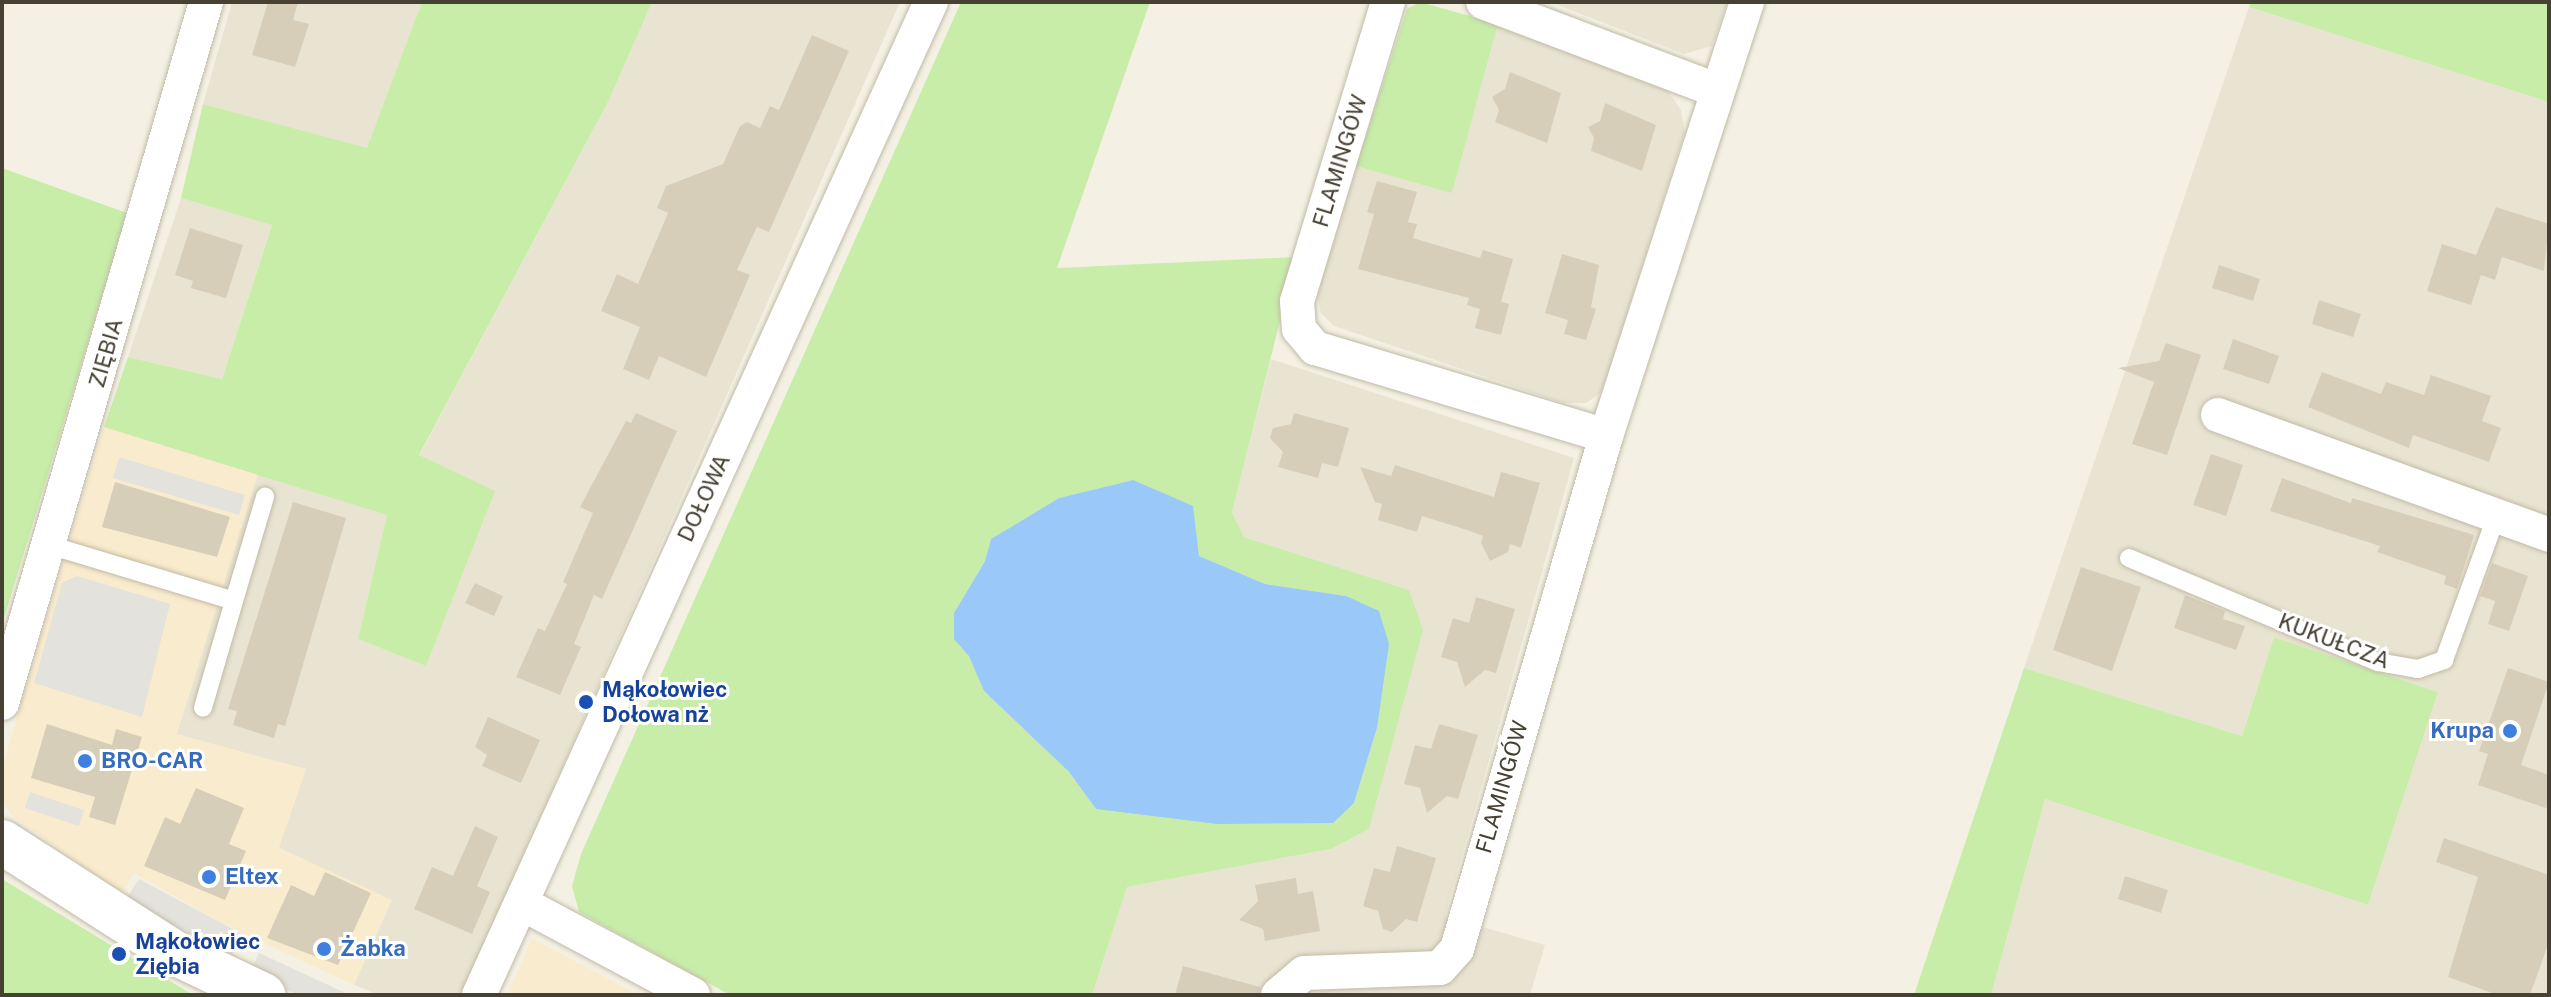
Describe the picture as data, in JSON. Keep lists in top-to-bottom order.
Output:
{
  "streets": {
    "street": ["FLAMINGÓW", "ZIĘBIA", "DOŁOWA"],
    "lane": ["KUKUŁCZA"]
  },
  "places": [
    "Mąkołowiec Dołowa nż",
    "Krupa",
    "BRO-CAR",
    "Eltex",
    "Żabka",
    "Mąkołowiec Ziębia"
  ]
}
